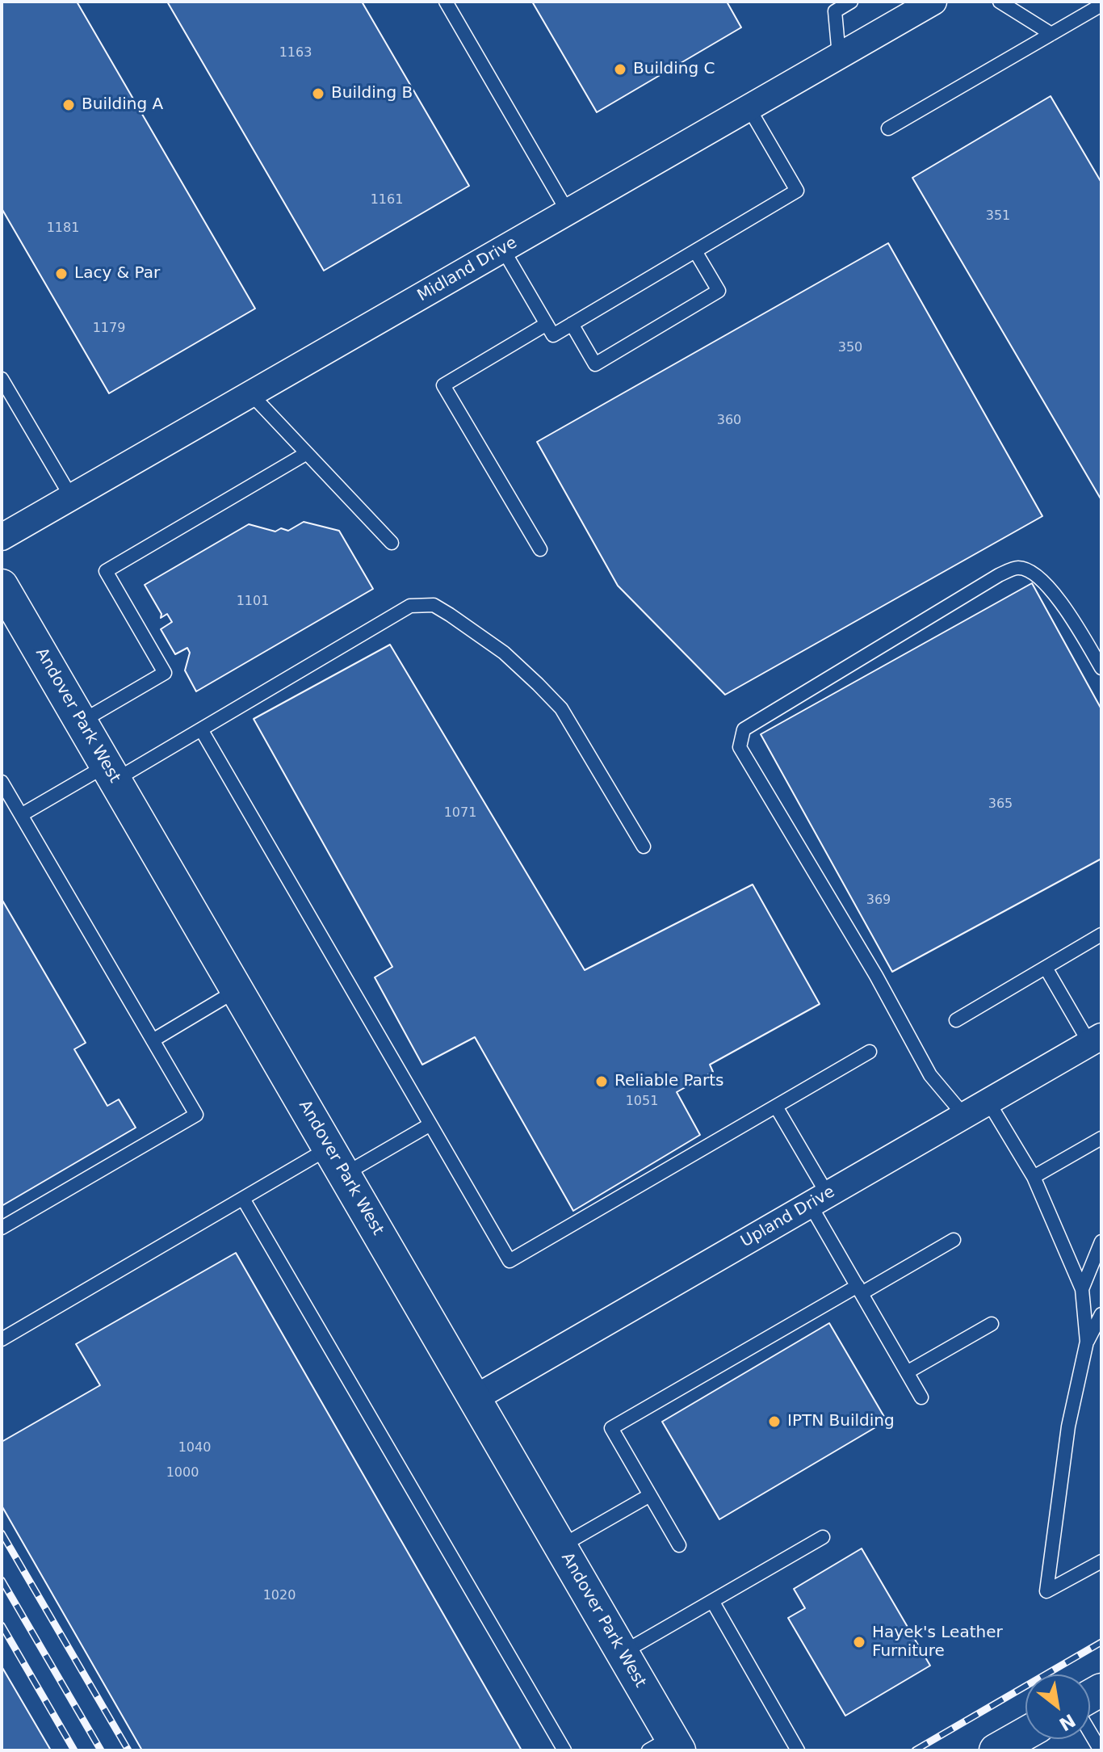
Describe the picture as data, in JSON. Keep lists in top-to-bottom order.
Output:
{
  "streets": {
    "street": ["Midland Drive", "Andover Park West", "Upland Drive"]
  },
  "crossings": [
    ["Andover Park West", "Upland Drive"]
  ],
  "places": [
    "Building C",
    "Building B",
    "Building A",
    "Lacy & Par",
    "Reliable Parts",
    "IPTN Building",
    "Hayek's Leather Furniture"
  ],
  "house_numbers": [
    "1163",
    "1161",
    "351",
    "1181",
    "1179",
    "350",
    "360",
    "1101",
    "365",
    "1071",
    "369",
    "1051",
    "1040",
    "1000",
    "1020"
  ],
  "north": "bottom right"
}
